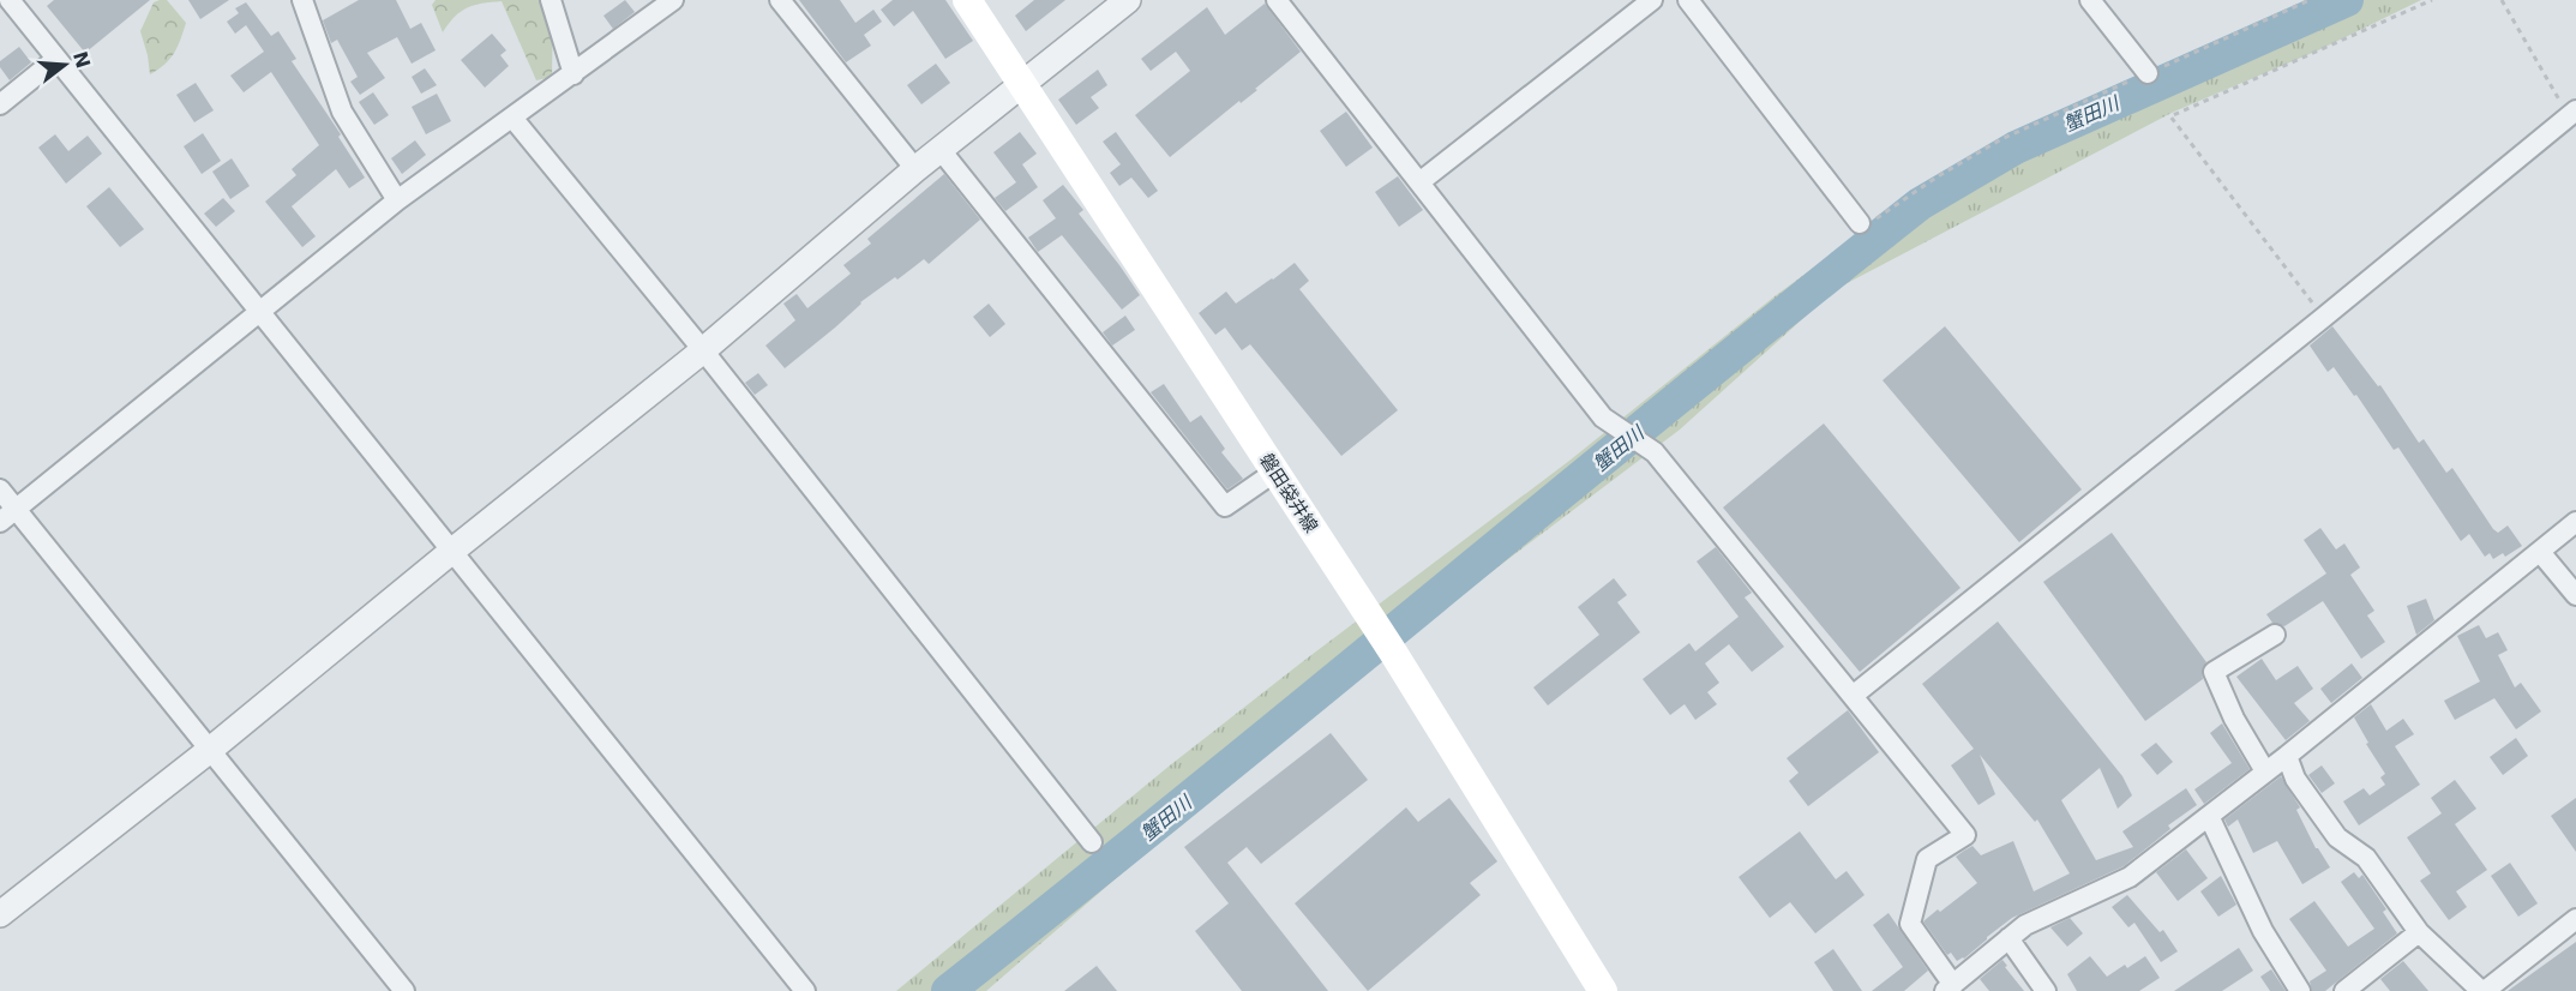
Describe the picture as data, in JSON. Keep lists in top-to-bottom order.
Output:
{
  "streets": {
    "main road": ["磐田袋井線"]
  },
  "water": ["蟹田川"],
  "north": "right"
}
